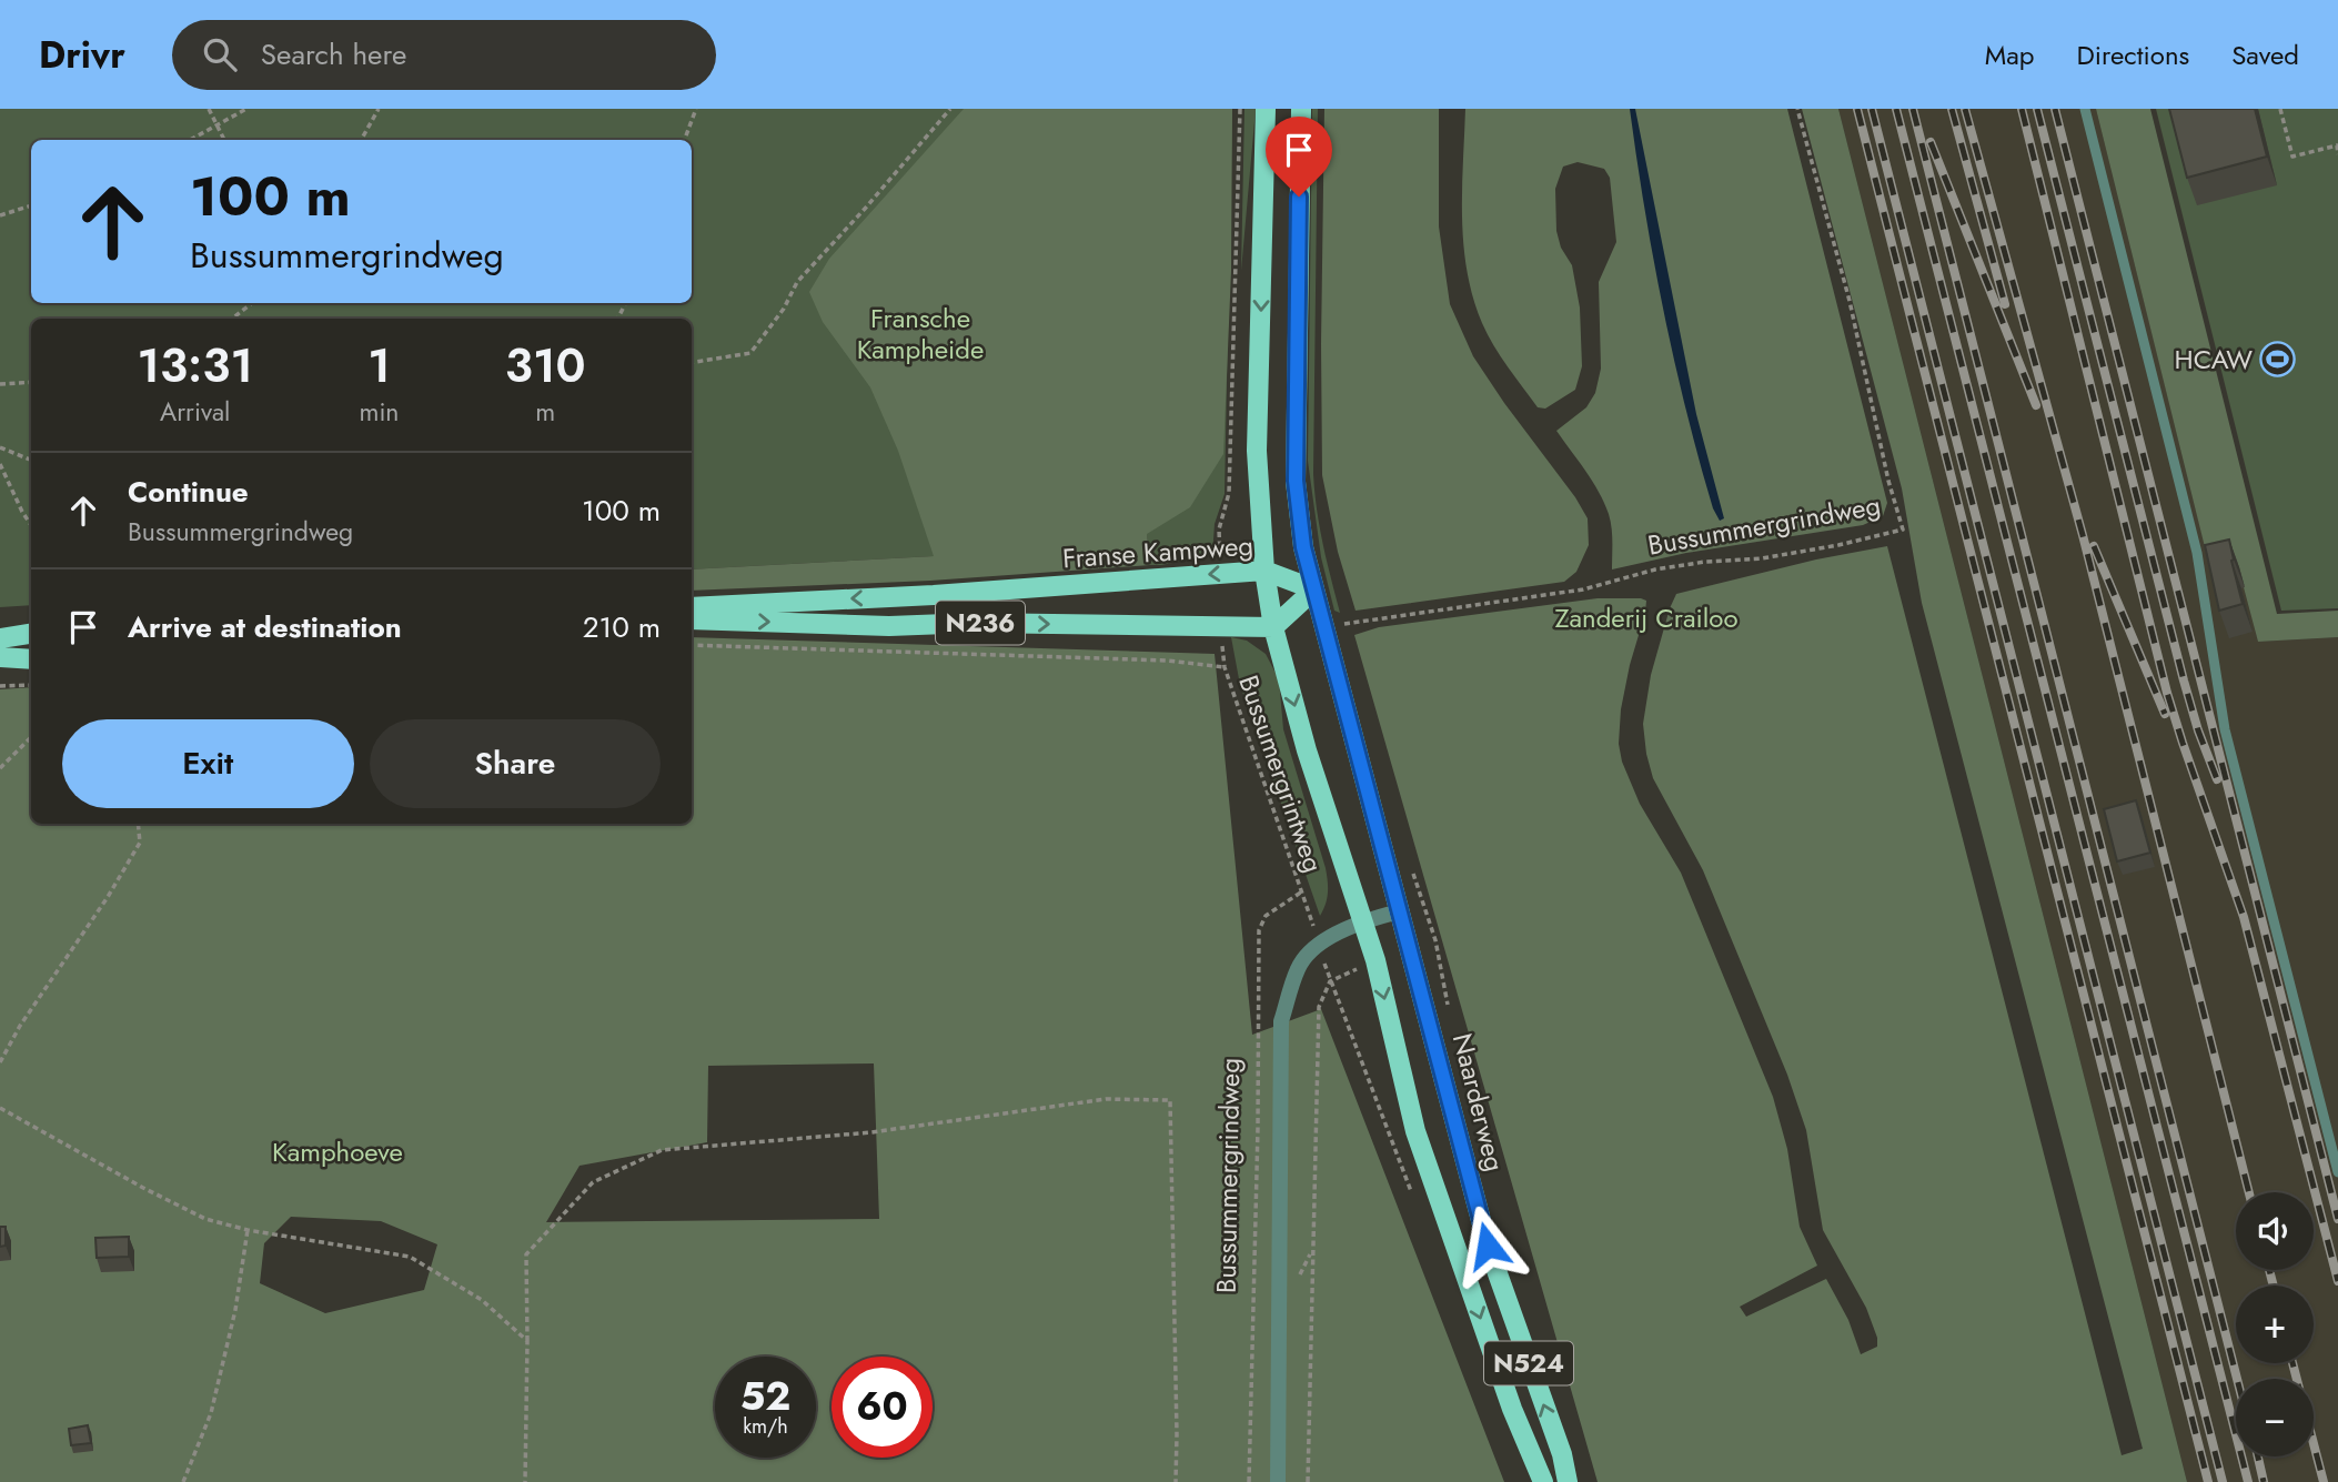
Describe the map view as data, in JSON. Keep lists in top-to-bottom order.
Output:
{
  "streets": {
    "main road": [
      "Franse Kampweg",
      "N236",
      "Naarderweg",
      "N524"
    ],
    "street": ["Bussummergrindweg"],
    "path": ["Bussumergrintweg"]
  },
  "crossings": [
    ["Bussummergrindweg", "Bussumergrintweg"],
    ["Bussummergrindweg", "Naarderweg"],
    ["Bussummergrindweg", "N524"],
    ["Franse Kampweg", "N524"],
    ["N236", "N524"],
    ["Naarderweg", "N524"]
  ],
  "parks": ["Fransche Kampheide", "Zanderij Crailoo", "Kamphoeve"],
  "places": {
    "sports": ["HCAW"]
  },
  "page": {
    "header": "Drivr",
    "search": "Search here",
    "nav": ["Map", "Directions", "Saved"],
    "turn": ["100 m", "Bussummergrindweg"],
    "eta": [
      "13:31",
      "Arrival",
      "1",
      "min",
      "310",
      "m"
    ],
    "list": [
      {
        "name": "Continue",
        "note": "Bussummergrindweg",
        "value": "100 m"
      },
      {
        "name": "Arrive at destination",
        "value": "210 m"
      }
    ],
    "buttons": ["Exit", "Share"],
    "map_buttons": ["+", "−"],
    "speed": "52 km/h",
    "limit": "60"
  }
}
